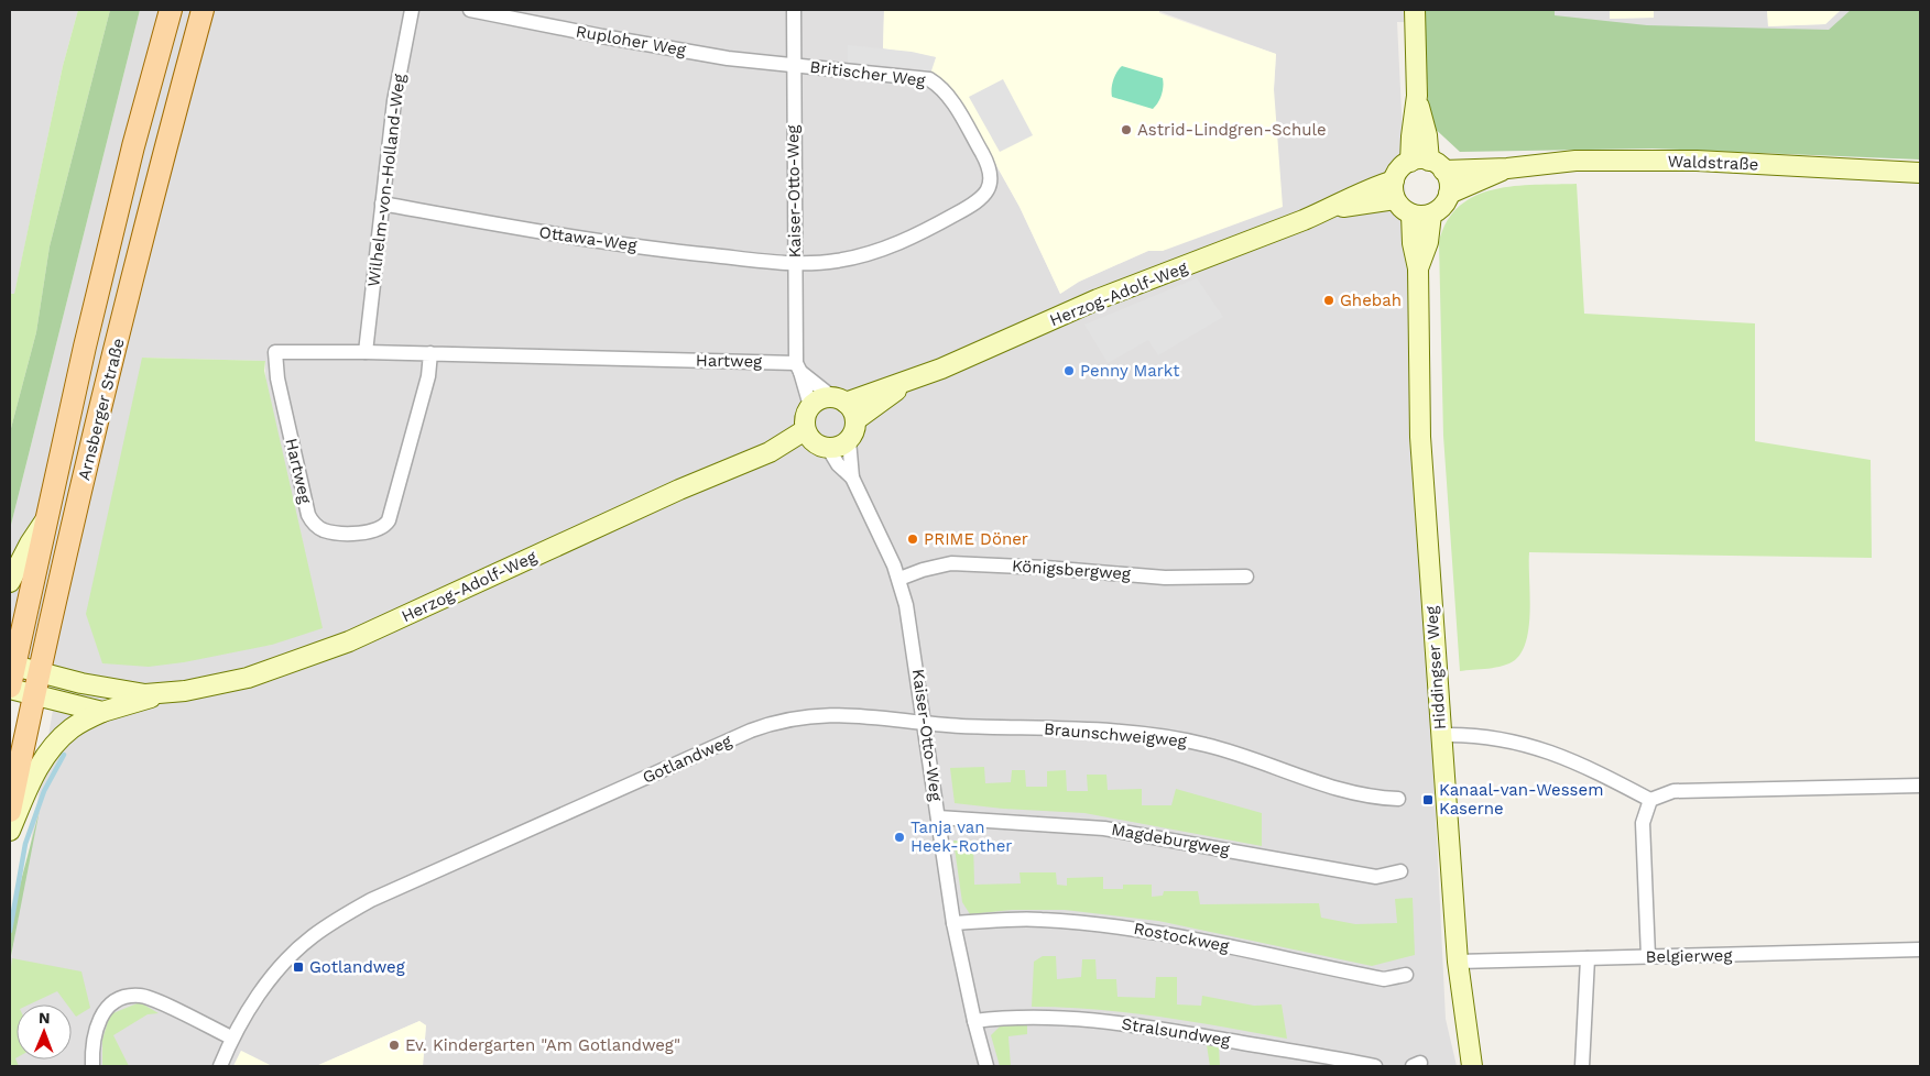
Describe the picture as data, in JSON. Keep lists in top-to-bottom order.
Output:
{
  "streets": {
    "main road": [
      "Waldstraße",
      "Herzog-Adolf-Weg",
      "Arnsberger Straße",
      "Hiddingser Weg"
    ],
    "street": [
      "Ruploher Weg",
      "Britischer Weg",
      "Wilhelm-von-Holland-Weg",
      "Kaiser-Otto-Weg",
      "Ottawa-Weg",
      "Hartweg",
      "Königsbergweg",
      "Braunschweigweg",
      "Gotlandweg",
      "Magdeburgweg",
      "Rostockweg",
      "Belgierweg",
      "Stralsundweg"
    ]
  },
  "crossings": [
    ["Ruploher Weg", "Britischer Weg"],
    ["Ruploher Weg", "Kaiser-Otto-Weg"],
    ["Britischer Weg", "Kaiser-Otto-Weg"],
    ["Britischer Weg", "Ottawa-Weg"],
    ["Waldstraße", "Herzog-Adolf-Weg"],
    ["Waldstraße", "Hiddingser Weg"],
    ["Wilhelm-von-Holland-Weg", "Ottawa-Weg"],
    ["Wilhelm-von-Holland-Weg", "Hartweg"],
    ["Kaiser-Otto-Weg", "Ottawa-Weg"],
    ["Kaiser-Otto-Weg", "Herzog-Adolf-Weg"],
    ["Kaiser-Otto-Weg", "Hartweg"],
    ["Kaiser-Otto-Weg", "Königsbergweg"],
    ["Kaiser-Otto-Weg", "Braunschweigweg"],
    ["Kaiser-Otto-Weg", "Gotlandweg"],
    ["Kaiser-Otto-Weg", "Magdeburgweg"],
    ["Kaiser-Otto-Weg", "Rostockweg"],
    ["Kaiser-Otto-Weg", "Stralsundweg"],
    ["Herzog-Adolf-Weg", "Arnsberger Straße"],
    ["Herzog-Adolf-Weg", "Hiddingser Weg"],
    ["Hiddingser Weg", "Belgierweg"],
    ["Braunschweigweg", "Gotlandweg"]
  ],
  "places": {
    "other": [
      "Astrid-Lindgren-Schule",
      "Ghebah",
      "Penny Markt",
      "PRIME Döner",
      "Tanja van Heek-Rother",
      "Ev. Kindergarten \"Am Gotlandweg\""
    ],
    "transit": ["Kanaal-van-Wessem Kaserne", "Gotlandweg"]
  },
  "north": "top"
}
